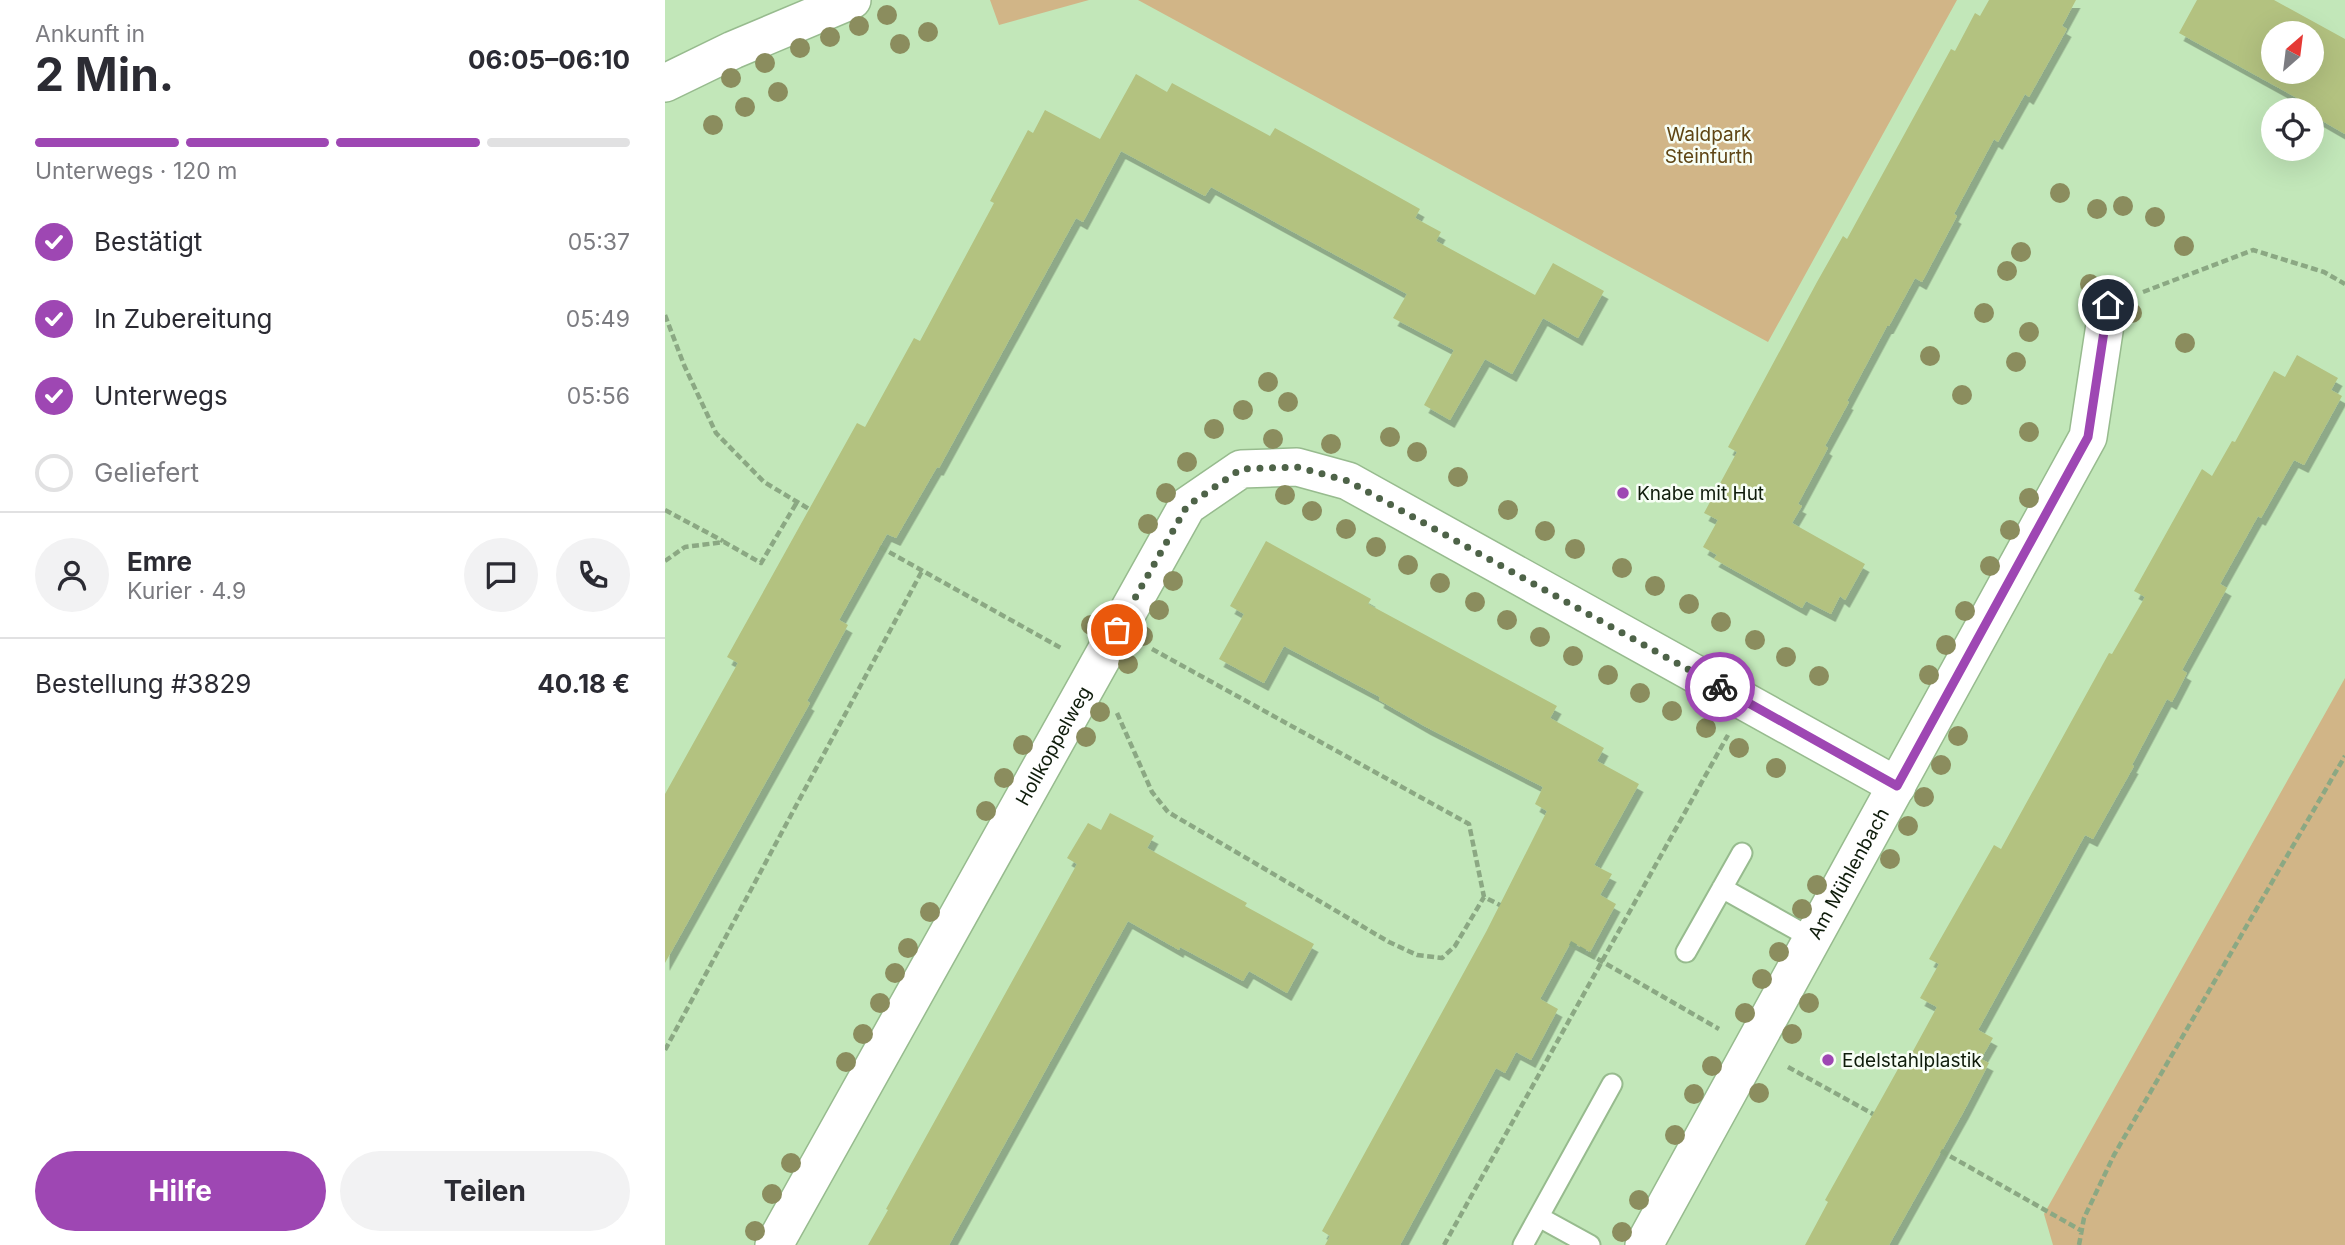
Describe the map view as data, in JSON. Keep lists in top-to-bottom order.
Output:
{
  "streets": {
    "street": ["Hollkoppelweg", "Am Mühlenbach"]
  },
  "crossings": [
    ["Hollkoppelweg", "Am Mühlenbach"]
  ],
  "parks": ["Waldpark Steinfurth"],
  "places": ["Knabe mit Hut", "Edelstahlplastik"],
  "north": "top right",
  "page": {
    "heading": ["2 Min.", "Ankunft in", "06:05–06:10"],
    "panel": [
      "Emre",
      "Kurier · 4.9",
      "Bestellung #3829",
      "40.18 €"
    ],
    "bar": "Unterwegs · 120 m",
    "list": [
      ["Bestätigt", "05:37"],
      ["In Zubereitung", "05:49"],
      ["Unterwegs", "05:56"],
      "Geliefert"
    ],
    "buttons": ["Hilfe", "Teilen"]
  }
}
